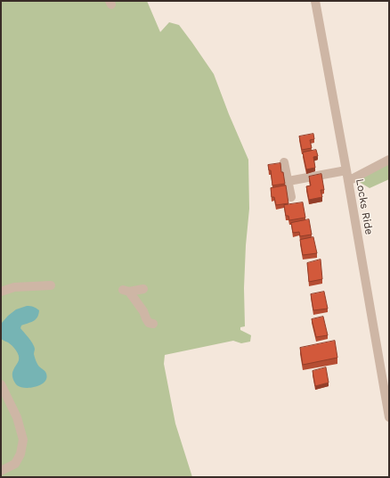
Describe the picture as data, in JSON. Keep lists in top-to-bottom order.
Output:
{
  "streets": {
    "street": ["Locks Ride"]
  }
}
